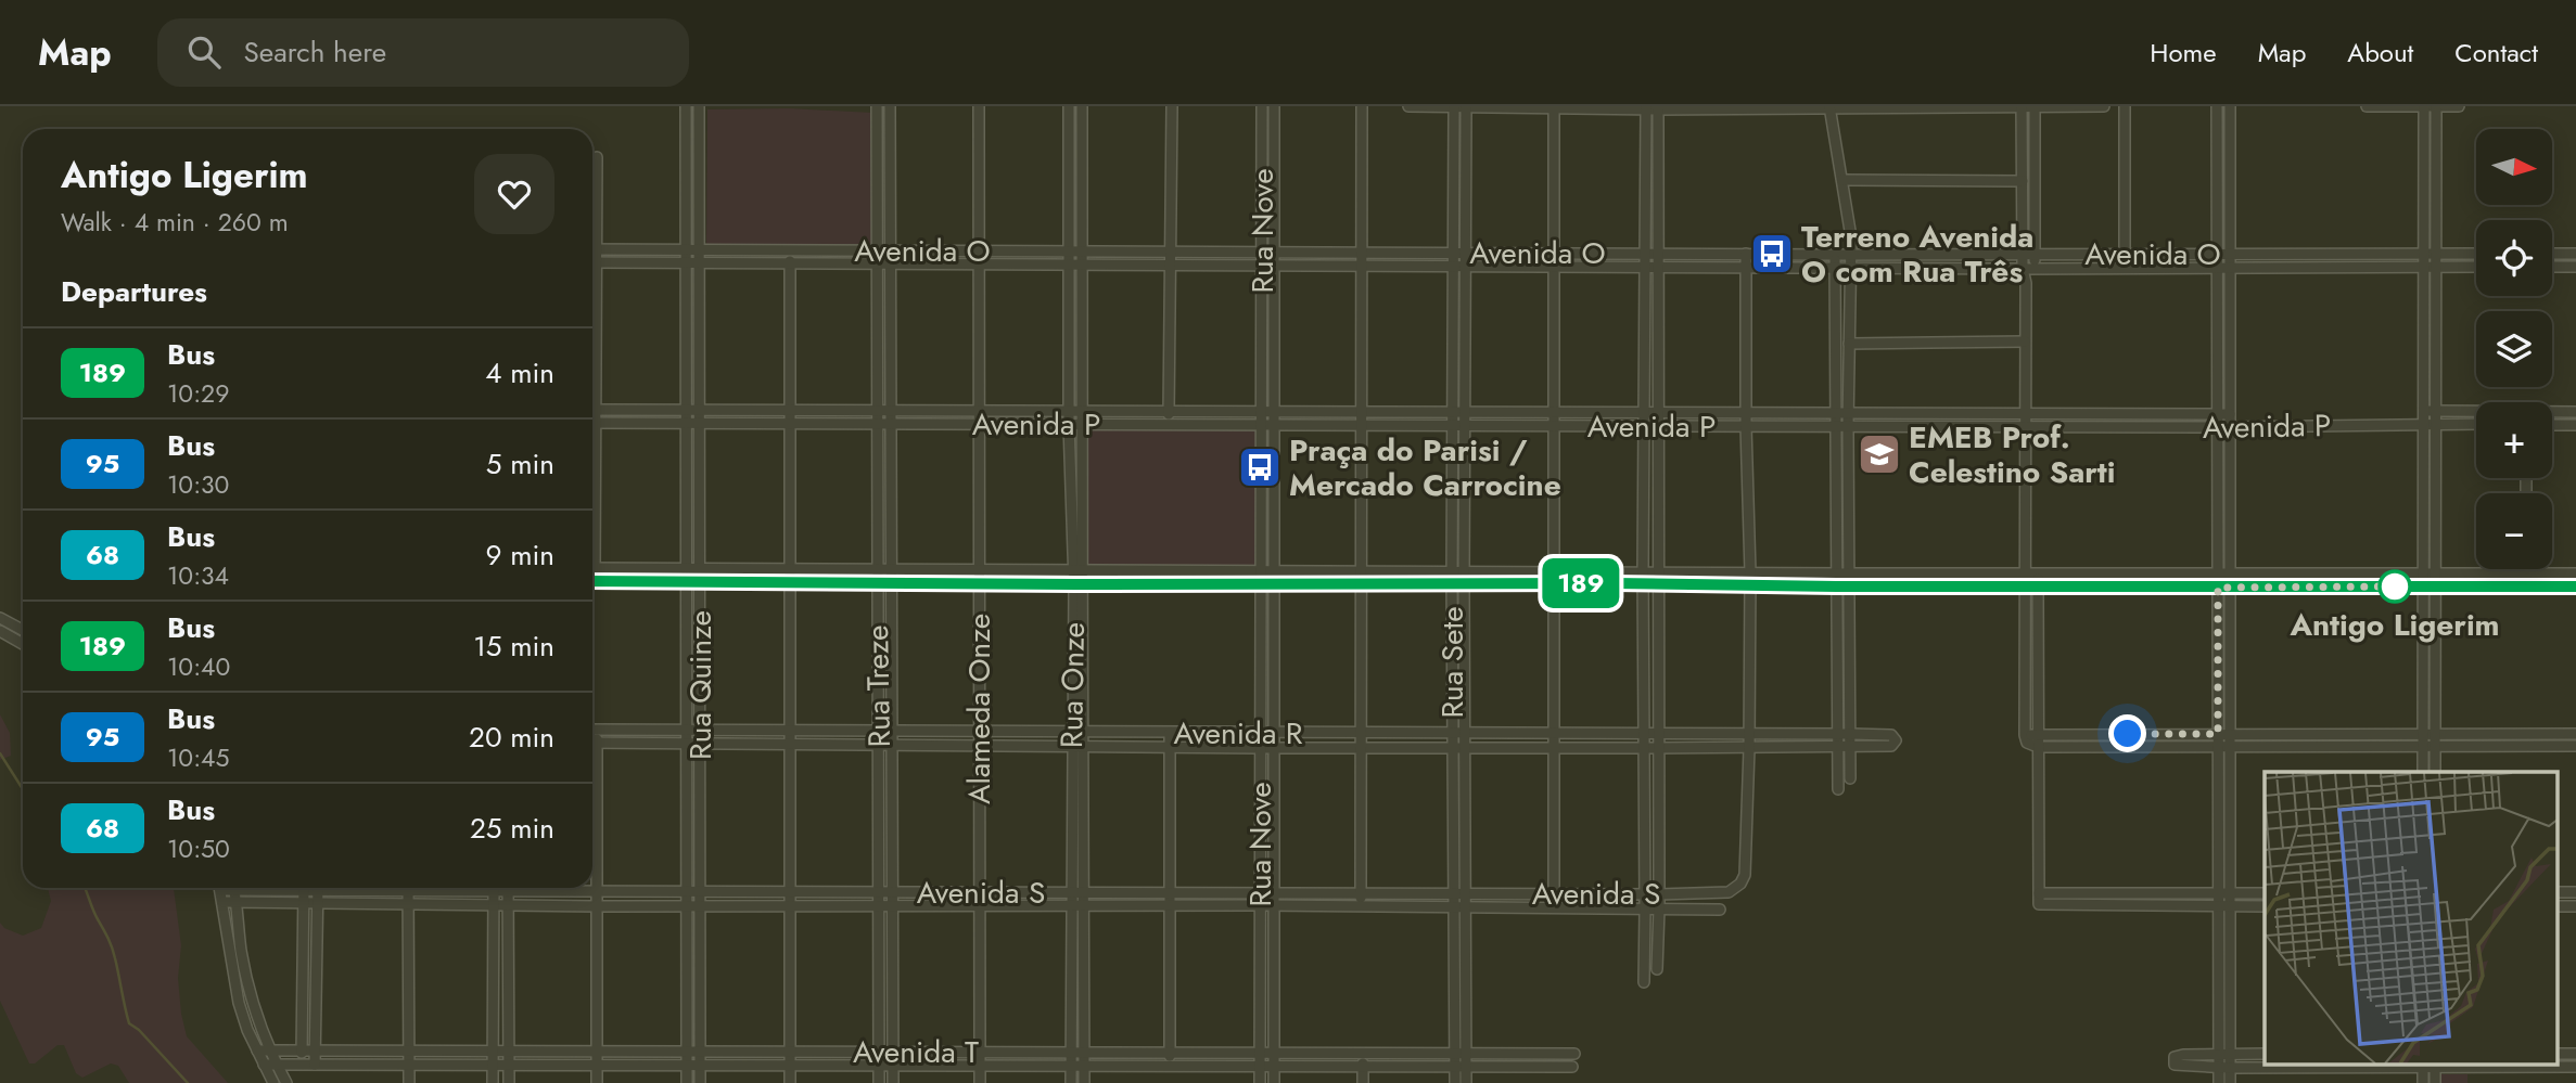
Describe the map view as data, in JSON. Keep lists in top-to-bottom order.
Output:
{
  "streets": {
    "street": [
      "Rua Nove",
      "Avenida O",
      "Avenida P",
      "Rua Sete",
      "Rua Quinze",
      "Rua Onze",
      "Rua Treze",
      "Alameda Onze",
      "Avenida R",
      "Avenida S",
      "Avenida T"
    ]
  },
  "crossings": [
    ["Rua Nove", "Avenida O"],
    ["Rua Nove", "Avenida P"],
    ["Rua Nove", "Avenida R"],
    ["Rua Nove", "Avenida S"],
    ["Rua Nove", "Avenida T"],
    ["Avenida O", "Rua Sete"],
    ["Avenida O", "Rua Quinze"],
    ["Avenida O", "Rua Onze"],
    ["Avenida O", "Rua Treze"],
    ["Avenida O", "Alameda Onze"],
    ["Avenida P", "Rua Sete"],
    ["Avenida P", "Rua Quinze"],
    ["Avenida P", "Rua Onze"],
    ["Avenida P", "Rua Treze"],
    ["Avenida P", "Alameda Onze"],
    ["Rua Sete", "Avenida R"],
    ["Rua Sete", "Avenida S"],
    ["Rua Sete", "Avenida T"],
    ["Rua Quinze", "Avenida R"],
    ["Rua Quinze", "Avenida S"],
    ["Rua Quinze", "Avenida T"],
    ["Rua Onze", "Avenida R"],
    ["Rua Onze", "Avenida S"],
    ["Rua Onze", "Avenida T"],
    ["Rua Treze", "Avenida R"],
    ["Rua Treze", "Avenida S"],
    ["Rua Treze", "Avenida T"],
    ["Alameda Onze", "Avenida R"],
    ["Alameda Onze", "Avenida S"],
    ["Alameda Onze", "Avenida T"],
    ["Avenida R", "Avenida S"]
  ],
  "places": {
    "bus stop": ["Terreno Avenida O com Rua Três", "Praça do Parisi / Mercado Carrocine"],
    "school or university": ["EMEB Prof. Celestino Sarti"],
    "other": ["Antigo Ligerim"]
  },
  "lines": ["bus line 189"],
  "north": "right",
  "page": {
    "header": "Map",
    "search": "Search here",
    "nav": [
      "Home",
      "Map",
      "About",
      "Contact"
    ],
    "on_map": "189",
    "map_buttons": ["+", "−"],
    "heading": [
      ["Antigo Ligerim", "Walk · 4 min · 260 m"],
      "Departures"
    ],
    "list": [
      {
        "mark": "189",
        "name": "Bus",
        "note": "10:29",
        "value": "4 min"
      },
      {
        "mark": "95",
        "name": "Bus",
        "note": "10:30",
        "value": "5 min"
      },
      {
        "mark": "68",
        "name": "Bus",
        "note": "10:34",
        "value": "9 min"
      },
      {
        "mark": "189",
        "name": "Bus",
        "note": "10:40",
        "value": "15 min"
      },
      {
        "mark": "95",
        "name": "Bus",
        "note": "10:45",
        "value": "20 min"
      },
      {
        "mark": "68",
        "name": "Bus",
        "note": "10:50",
        "value": "25 min"
      }
    ]
  }
}
